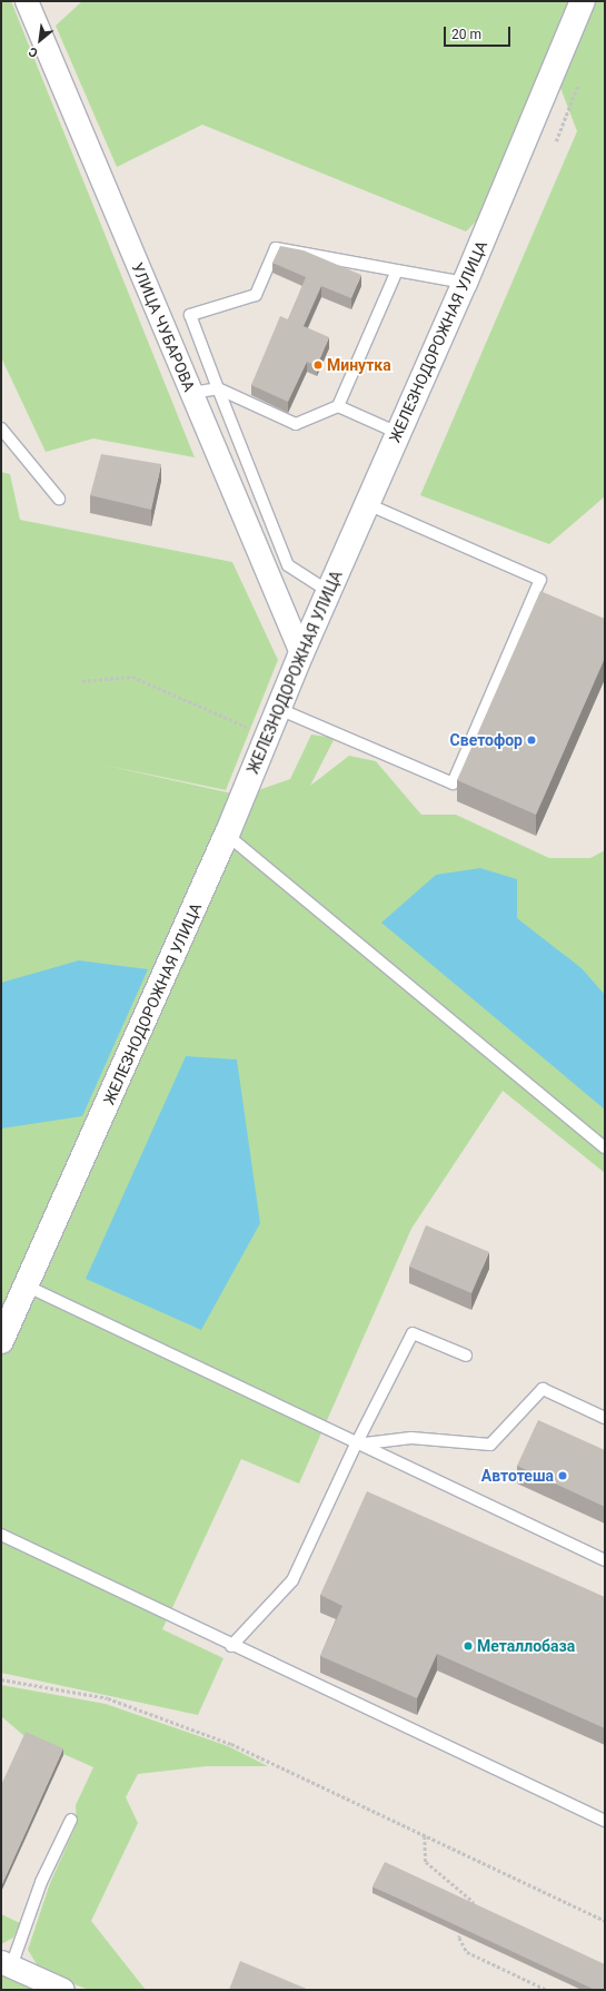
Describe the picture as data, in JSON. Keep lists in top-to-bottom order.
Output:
{
  "streets": {
    "street": ["УЛИЦА ЧУБАРОВА", "ЖЕЛЕЗНОДОРОЖНАЯ УЛИЦА"]
  },
  "crossings": [
    ["УЛИЦА ЧУБАРОВА", "ЖЕЛЕЗНОДОРОЖНАЯ УЛИЦА"]
  ],
  "places": [
    "Минутка",
    "Светофор",
    "Автотеша",
    "Металлобаза"
  ],
  "scale_bar": "20 m",
  "north": "bottom left"
}
